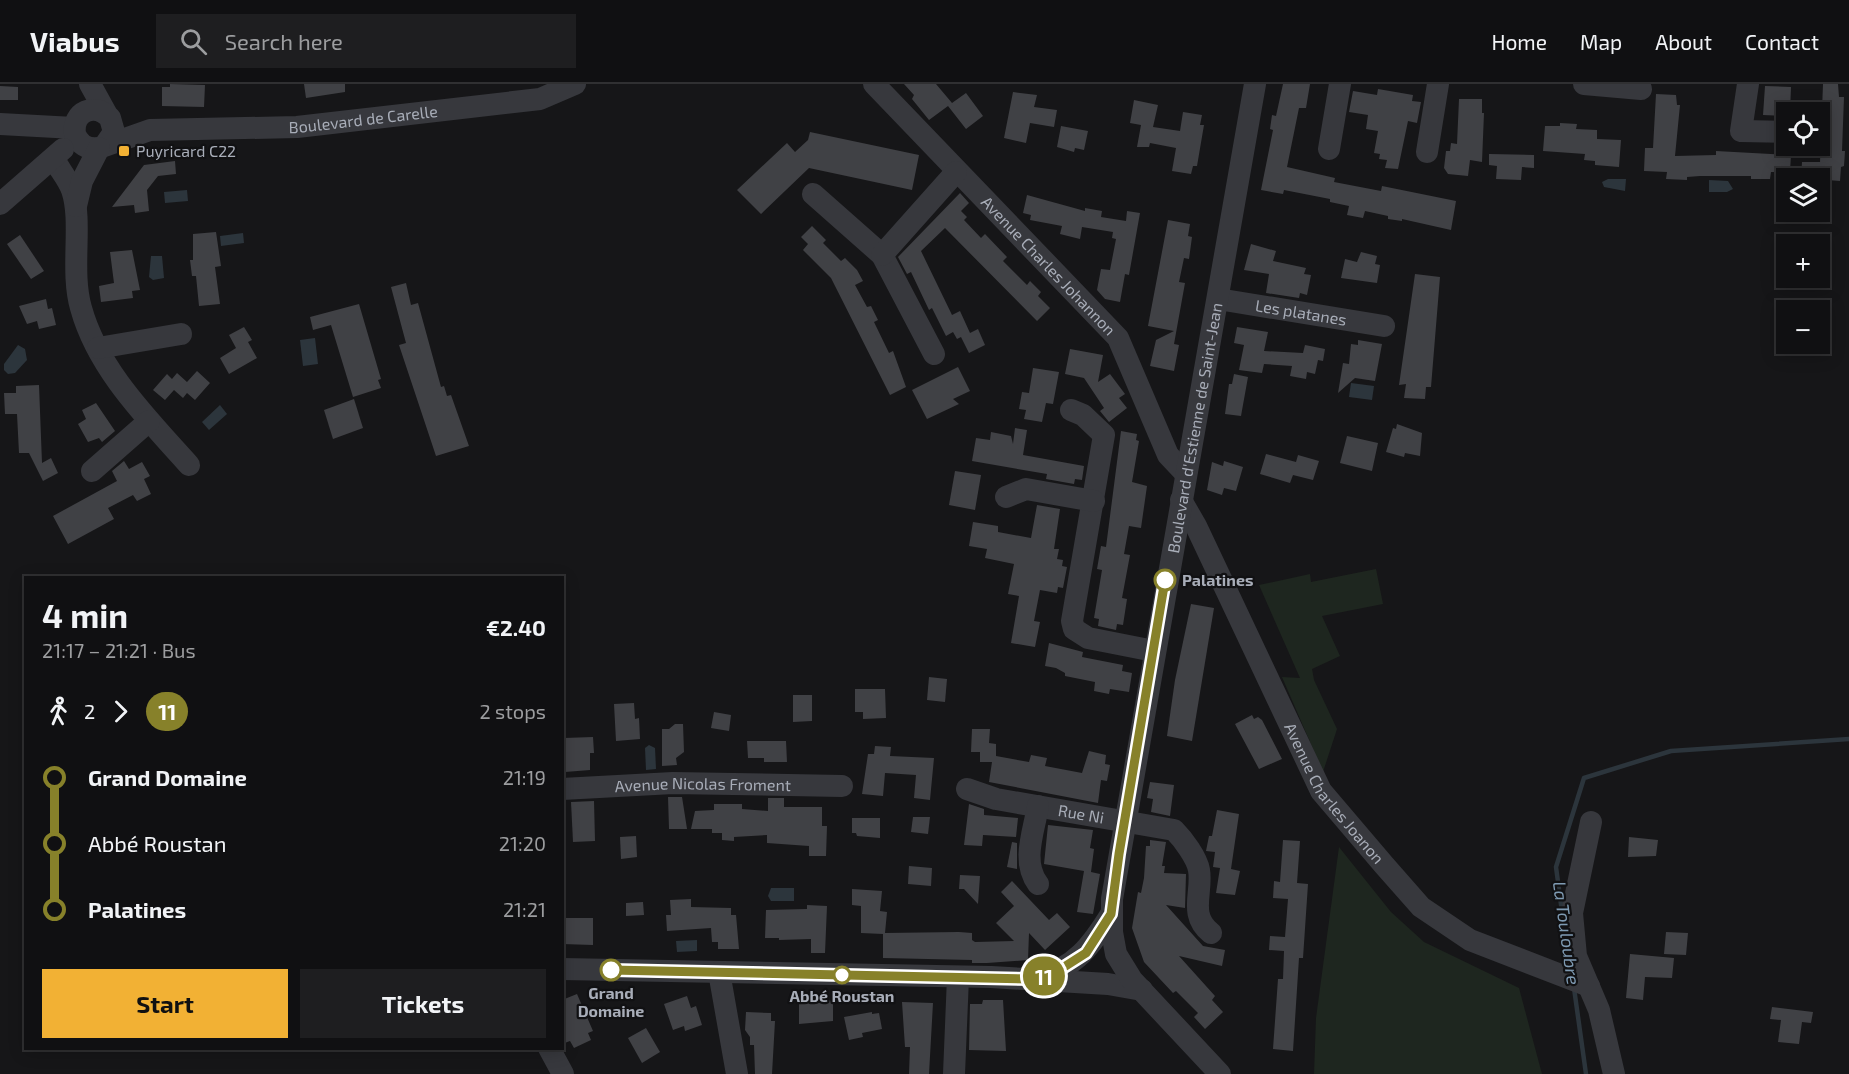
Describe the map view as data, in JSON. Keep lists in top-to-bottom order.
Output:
{
  "streets": {
    "street": [
      "Boulevard de Carelle",
      "Avenue Charles Johannon",
      "Les platanes",
      "Boulevard d'Estienne de Saint-Jean",
      "Avenue Nicolas Froment",
      "Avenue Charles Joanon",
      "Rue Ni"
    ]
  },
  "crossings": [
    ["Avenue Charles Johannon", "Boulevard d'Estienne de Saint-Jean"],
    ["Les platanes", "Boulevard d'Estienne de Saint-Jean"],
    ["Boulevard d'Estienne de Saint-Jean", "Avenue Charles Joanon"],
    ["Boulevard d'Estienne de Saint-Jean", "Rue Ni"]
  ],
  "water": ["La Touloubre"],
  "places": {
    "transit": ["Puyricard C22"],
    "other": ["Palatines", "Grand Domaine", "Abbé Roustan"]
  },
  "lines": ["bus line 11"],
  "page": {
    "header": "Viabus",
    "search": "Search here",
    "nav": [
      "Home",
      "Map",
      "About",
      "Contact"
    ],
    "on_map": "11",
    "map_buttons": ["+", "−"],
    "heading": ["4 min", "21:17 – 21:21 · Bus", "€2.40"],
    "legs": ["2", "11", "2 stops"],
    "list": [
      {
        "name": "Grand Domaine",
        "value": "21:19"
      },
      {
        "name": "Abbé Roustan",
        "value": "21:20"
      },
      {
        "name": "Palatines",
        "value": "21:21"
      }
    ],
    "buttons": ["Start", "Tickets"]
  }
}
